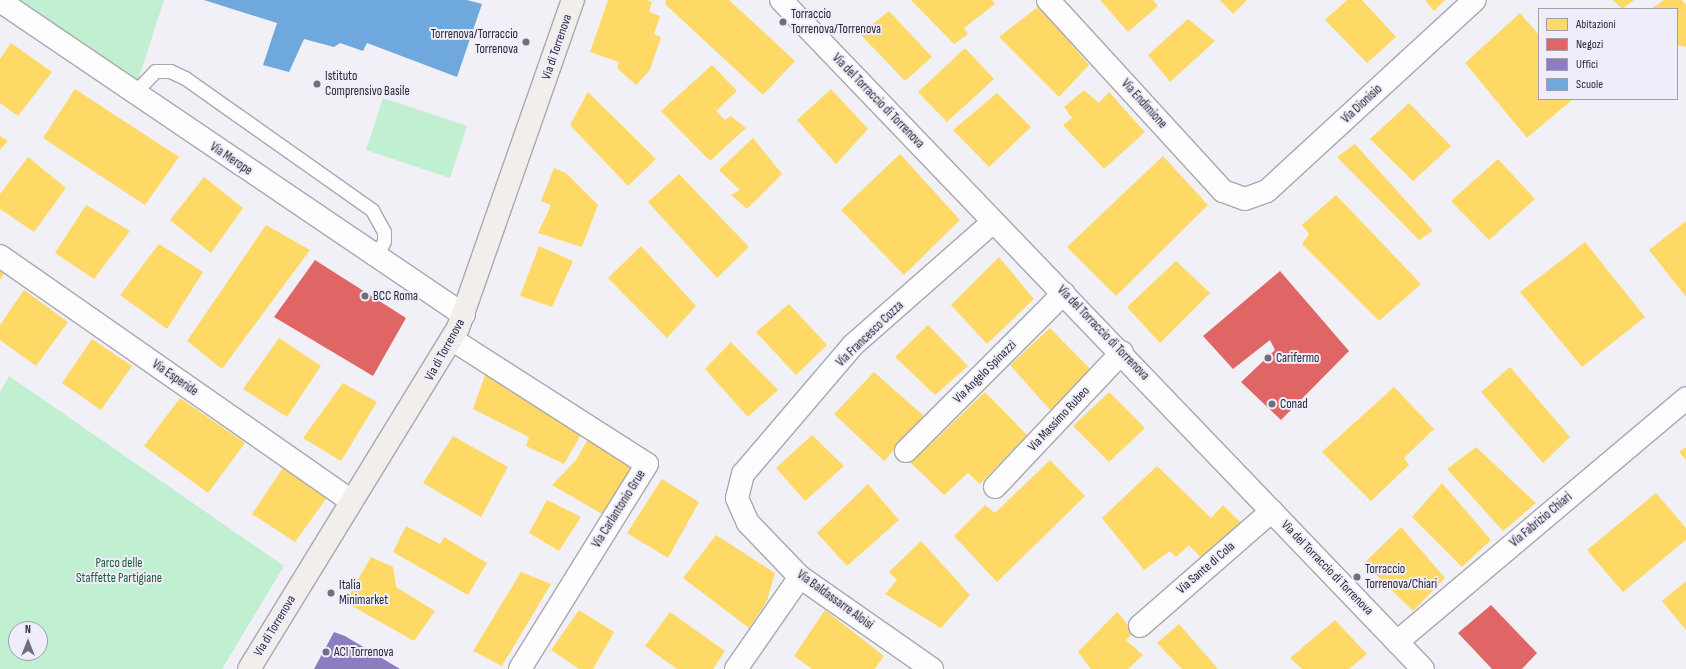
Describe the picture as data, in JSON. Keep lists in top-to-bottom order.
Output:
{
  "streets": {
    "street": [
      "Via di Torrenova",
      "Via del Torraccio di Torrenova",
      "Via Endimione",
      "Via Dionisio",
      "Via Merope",
      "Via Francesco Cozza",
      "Via Angelo Spinazzi",
      "Via Esperide",
      "Via Massimo Rubeo",
      "Via Carlantonio Grue",
      "Via Fabrizio Chiari",
      "Via Sante di Cola",
      "Via Baldassarre Aloisi"
    ]
  },
  "crossings": [
    ["Via di Torrenova", "Via Merope"],
    ["Via di Torrenova", "Via Esperide"],
    ["Via di Torrenova", "Via Carlantonio Grue"],
    ["Via del Torraccio di Torrenova", "Via Francesco Cozza"],
    ["Via del Torraccio di Torrenova", "Via Angelo Spinazzi"],
    ["Via del Torraccio di Torrenova", "Via Massimo Rubeo"],
    ["Via del Torraccio di Torrenova", "Via Fabrizio Chiari"],
    ["Via del Torraccio di Torrenova", "Via Sante di Cola"],
    ["Via Endimione", "Via Dionisio"],
    ["Via Francesco Cozza", "Via Baldassarre Aloisi"]
  ],
  "parks": ["Parco delle Staffette Partigiane"],
  "places": [
    "Torraccio Torrenova/Torrenova",
    "Torrenova/Torraccio Torrenova",
    "Istituto Comprensivo Basile",
    "BCC Roma",
    "Carifermo",
    "Conad",
    "Torraccio Torrenova/Chiari",
    "Italia Minimarket",
    "ACI Torrenova"
  ],
  "legend": [
    "Abitazioni",
    "Negozi",
    "Uffici",
    "Scuole"
  ],
  "north": "top"
}
